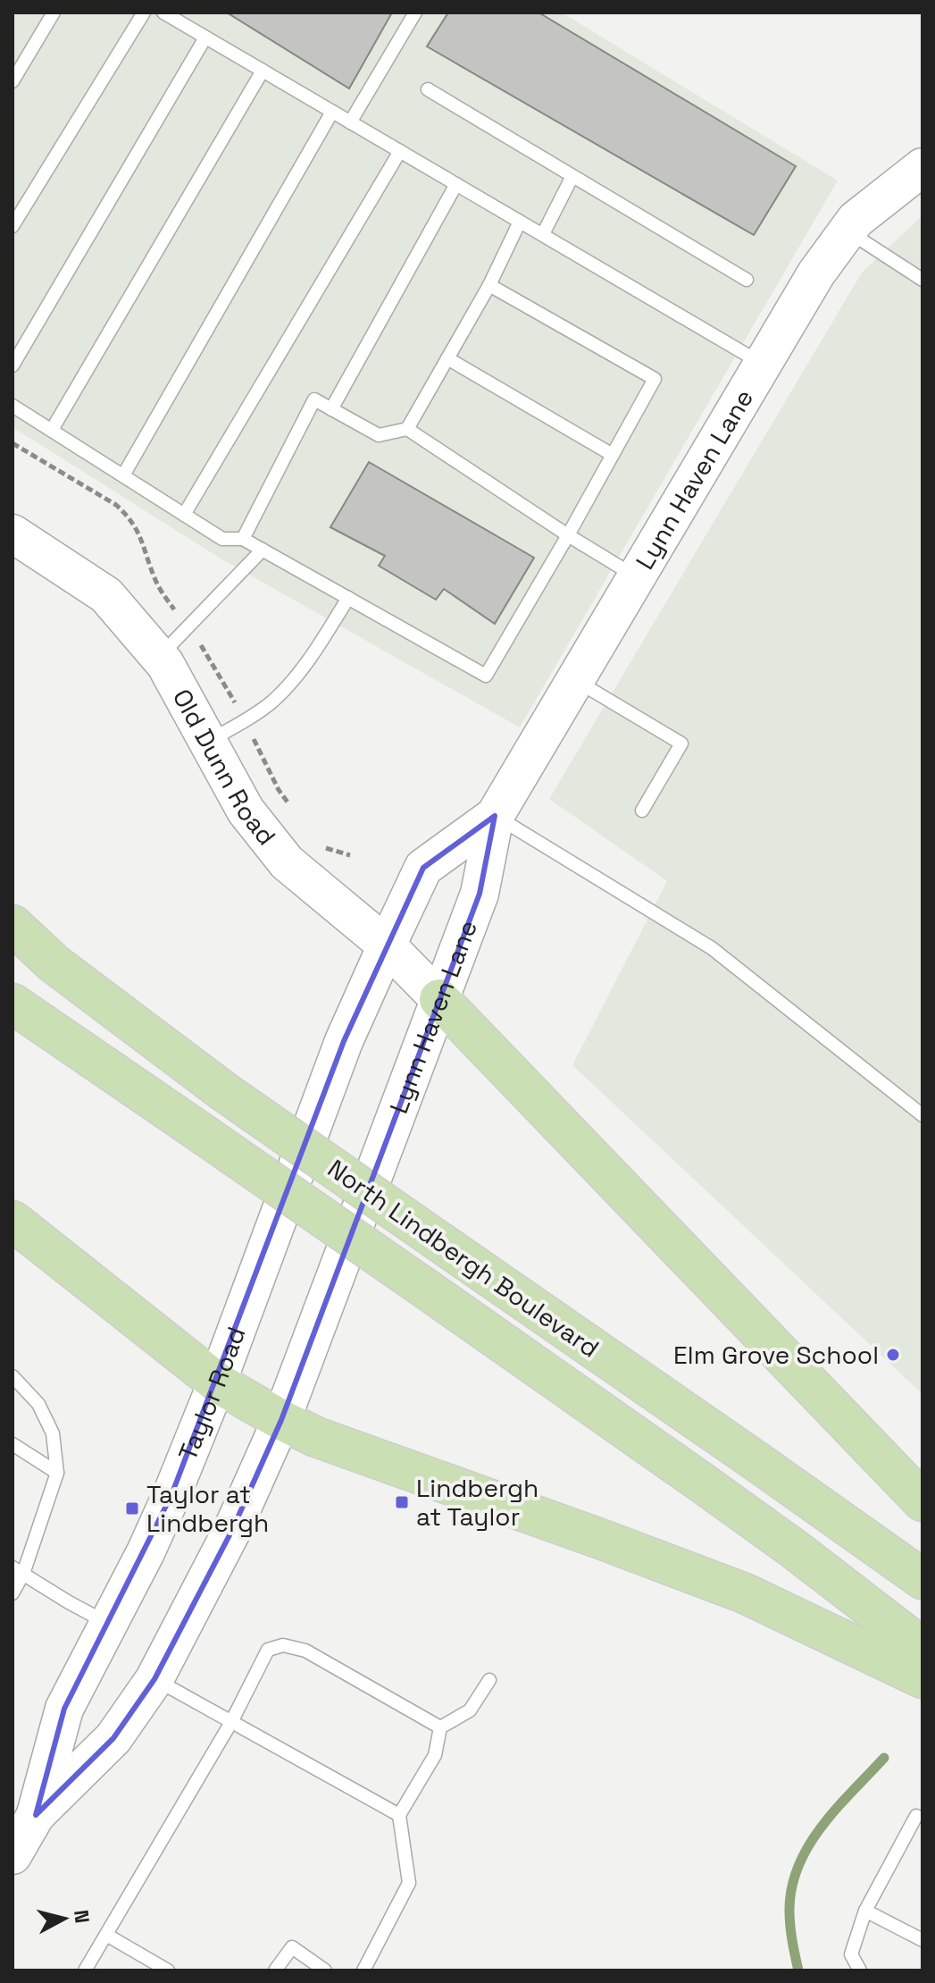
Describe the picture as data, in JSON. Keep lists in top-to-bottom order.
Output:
{
  "streets": {
    "main road": ["North Lindbergh Boulevard"],
    "street": ["Lynn Haven Lane", "Old Dunn Road", "Taylor Road"]
  },
  "crossings": [
    ["Lynn Haven Lane", "Old Dunn Road"],
    ["Lynn Haven Lane", "Taylor Road"]
  ],
  "places": {
    "other": ["Elm Grove School"],
    "transit": ["Lindbergh at Taylor", "Taylor at Lindbergh"]
  },
  "north": "right"
}
